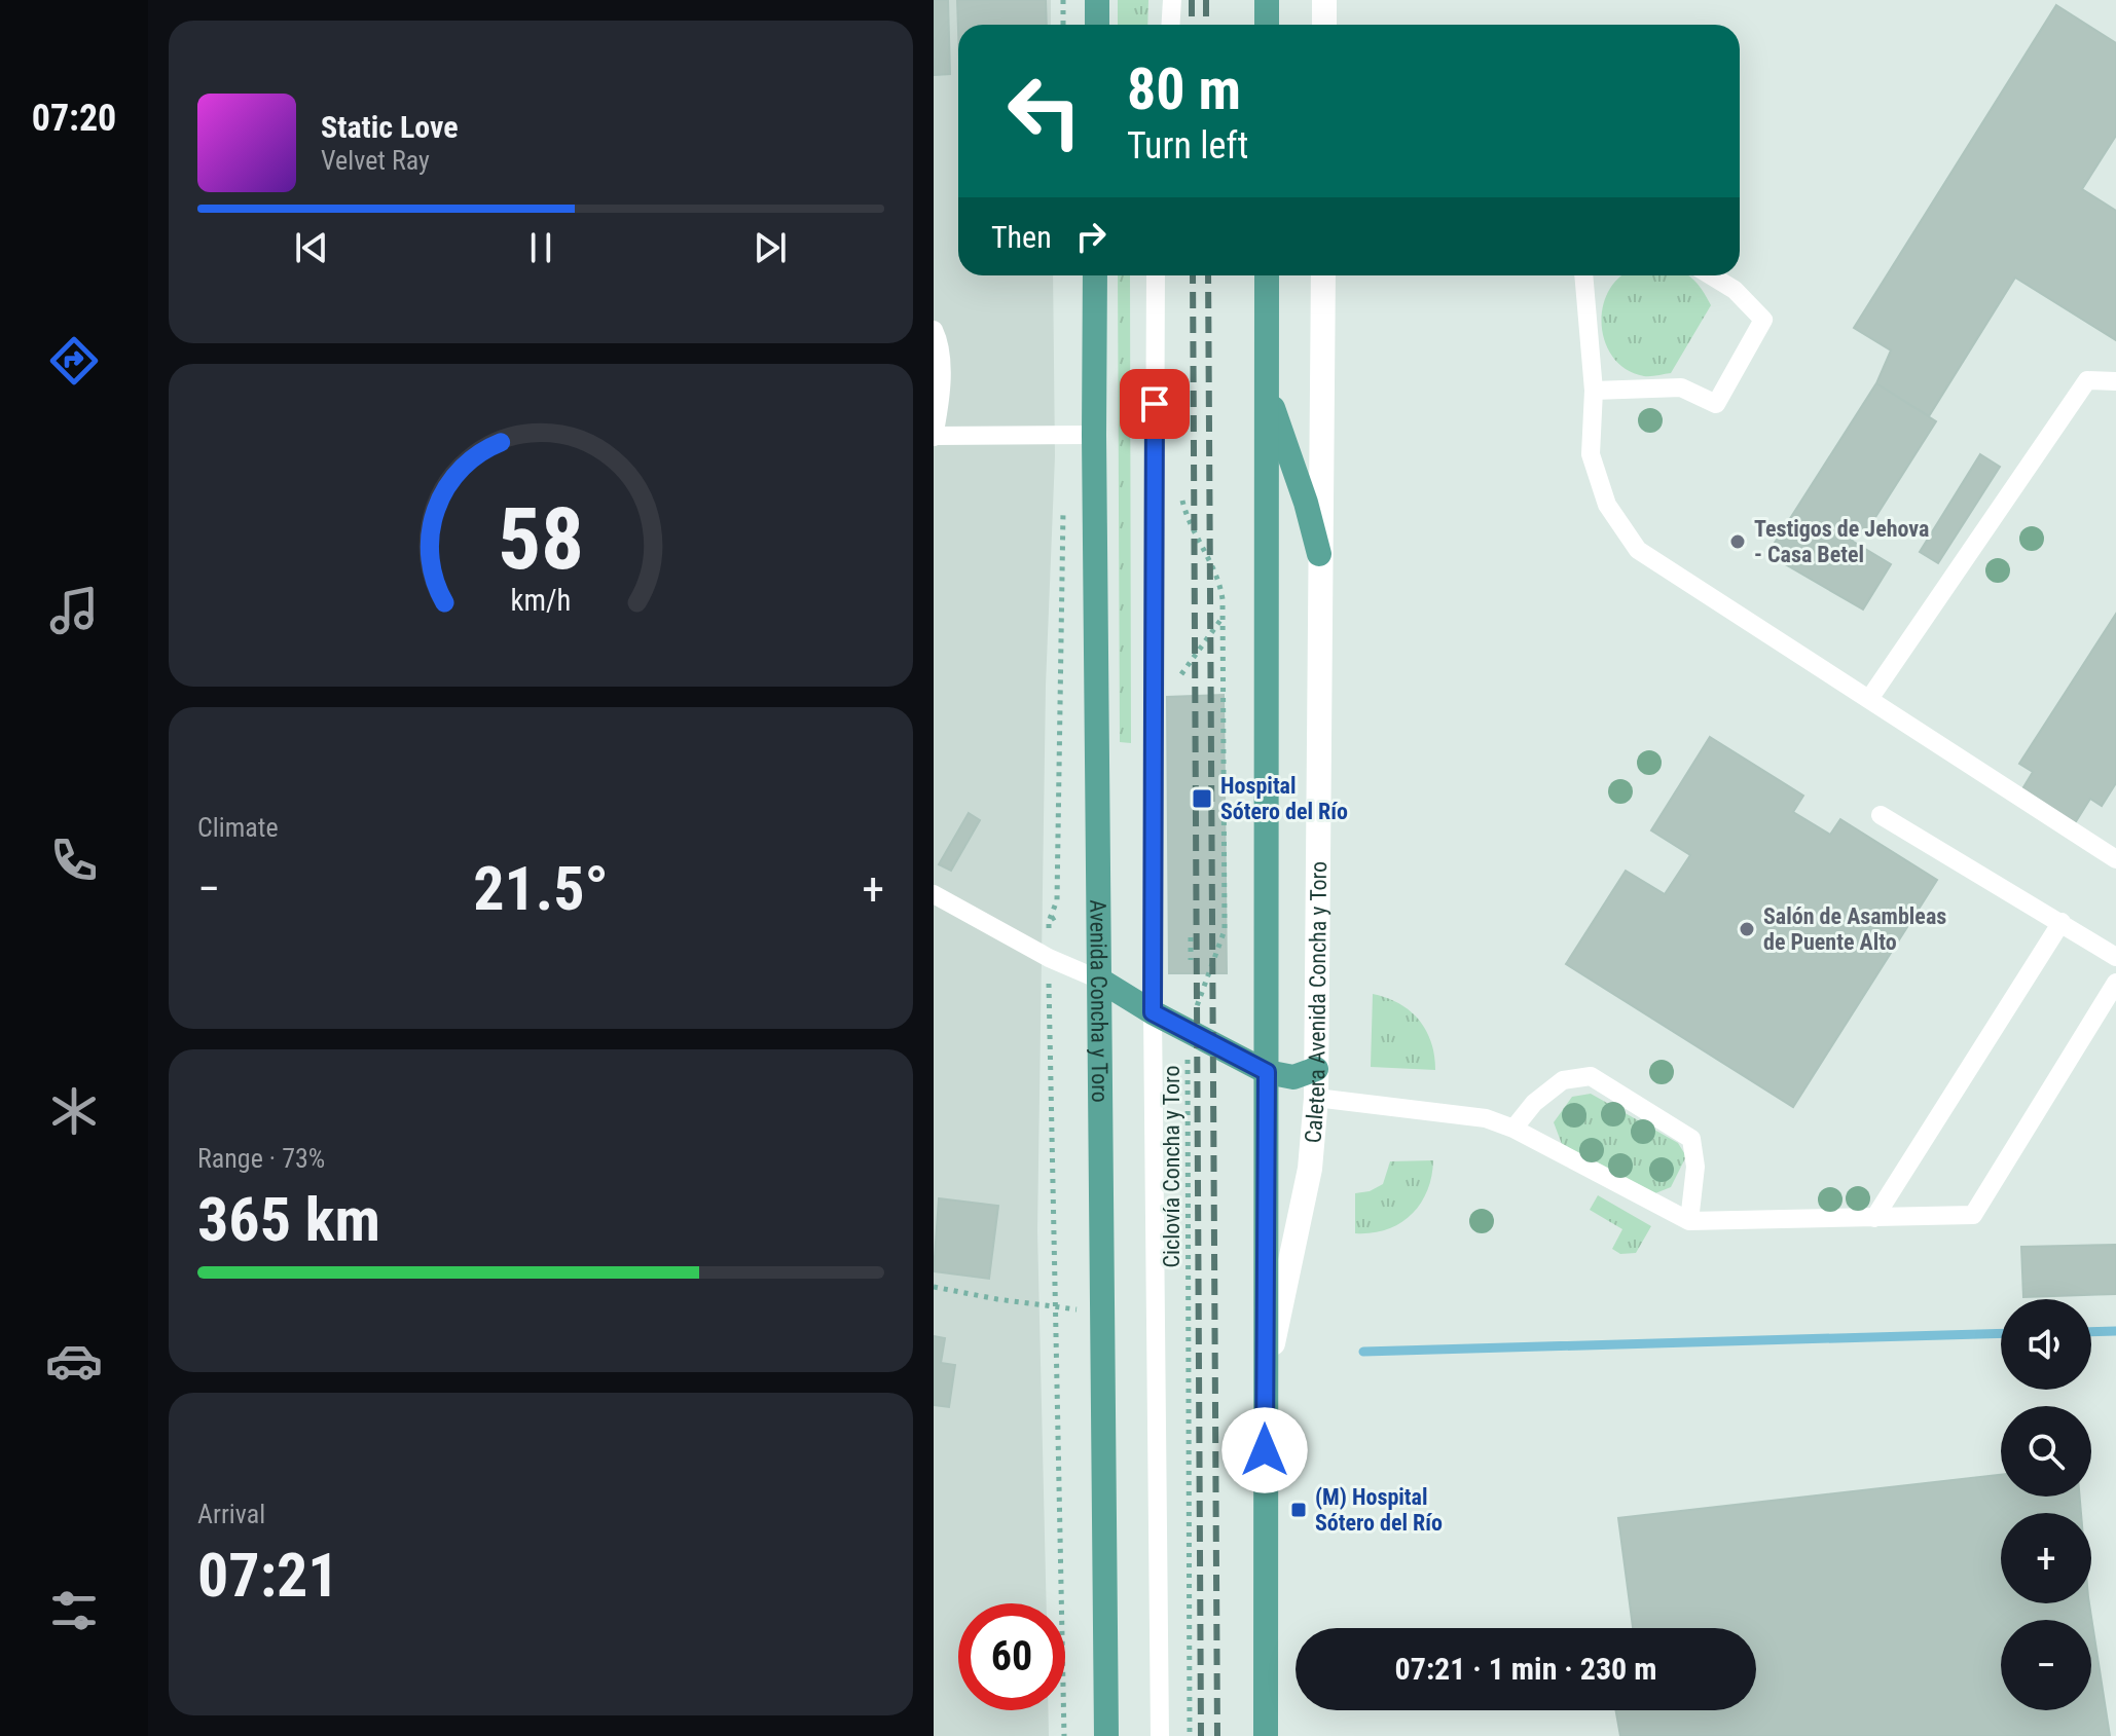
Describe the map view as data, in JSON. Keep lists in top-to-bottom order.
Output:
{
  "streets": {
    "main road": ["Avenida Concha y Toro"],
    "street": ["Caletera Avenida Concha y Toro"],
    "path": ["Ciclovía Concha y Toro"]
  },
  "places": {
    "other": ["Testigos de Jehova - Casa Betel", "Salón de Asambleas de Puente Alto"],
    "transit": ["Hospital Sótero del Río", "(M) Hospital Sótero del Río"]
  },
  "page": {
    "tabs": "07:20",
    "turn": ["80 m", "Turn left"],
    "song": ["Static Love", "Velvet Ray"],
    "then": "Then",
    "tile": [
      "Climate",
      ["Range · 73%", "365 km"],
      ["Arrival", "07:21"]
    ],
    "heat": ["−", "21.5°", "+"],
    "map_buttons": ["+", "−"],
    "limit": "60",
    "trip": "07:21 · 1 min · 230 m",
    "gauge": ["58", "km/h"]
  }
}
